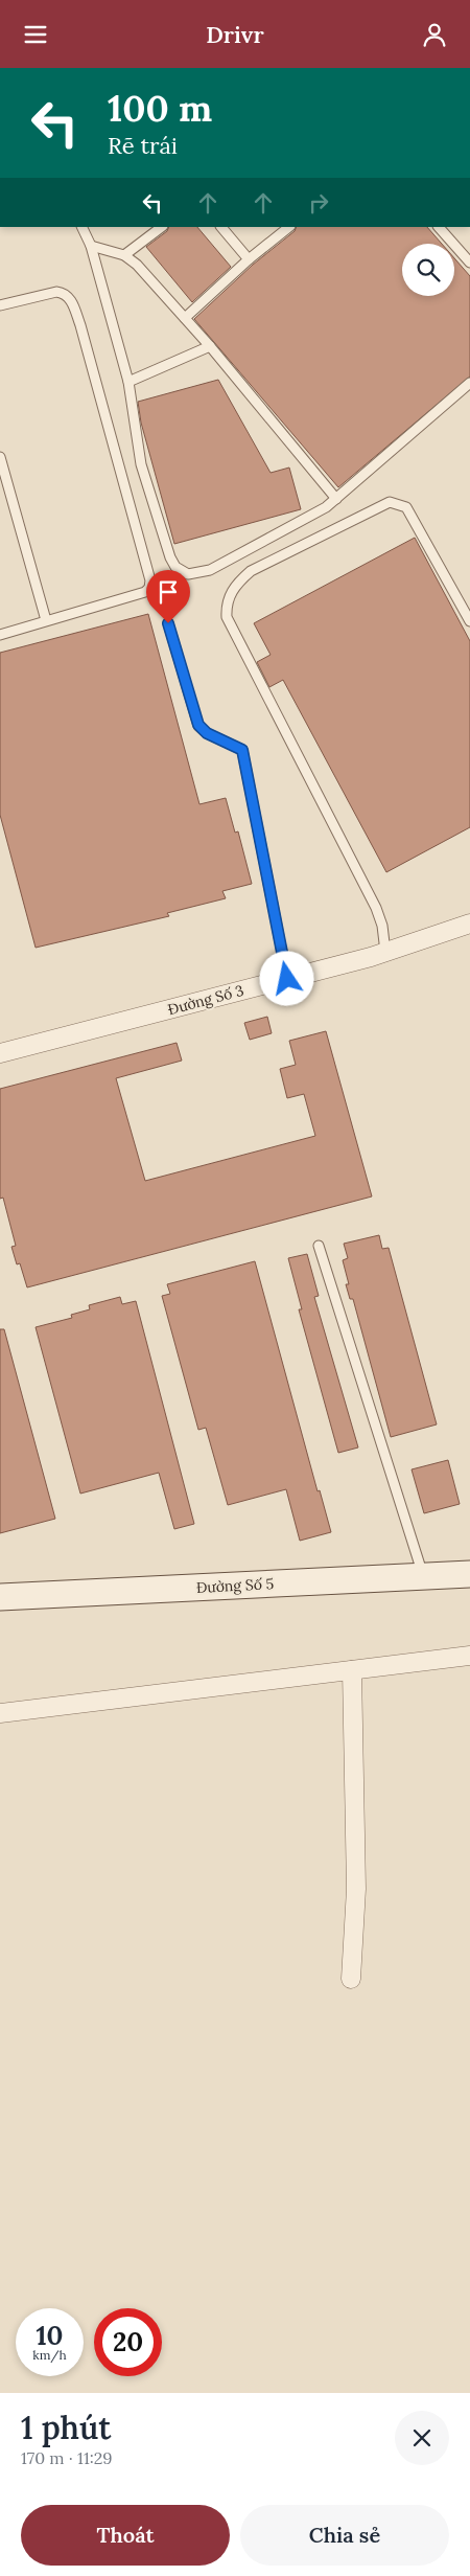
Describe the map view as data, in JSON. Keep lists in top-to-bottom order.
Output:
{
  "streets": {
    "street": ["Đường Số 3", "Đường Số 5"]
  },
  "page": {
    "header": "Drivr",
    "turn": ["100 m", "Rẽ trái"],
    "speed": "10 km/h",
    "limit": "20",
    "heading": ["1 phút", "170 m · 11:29"],
    "buttons": ["Thoát", "Chia sẻ"]
  }
}
